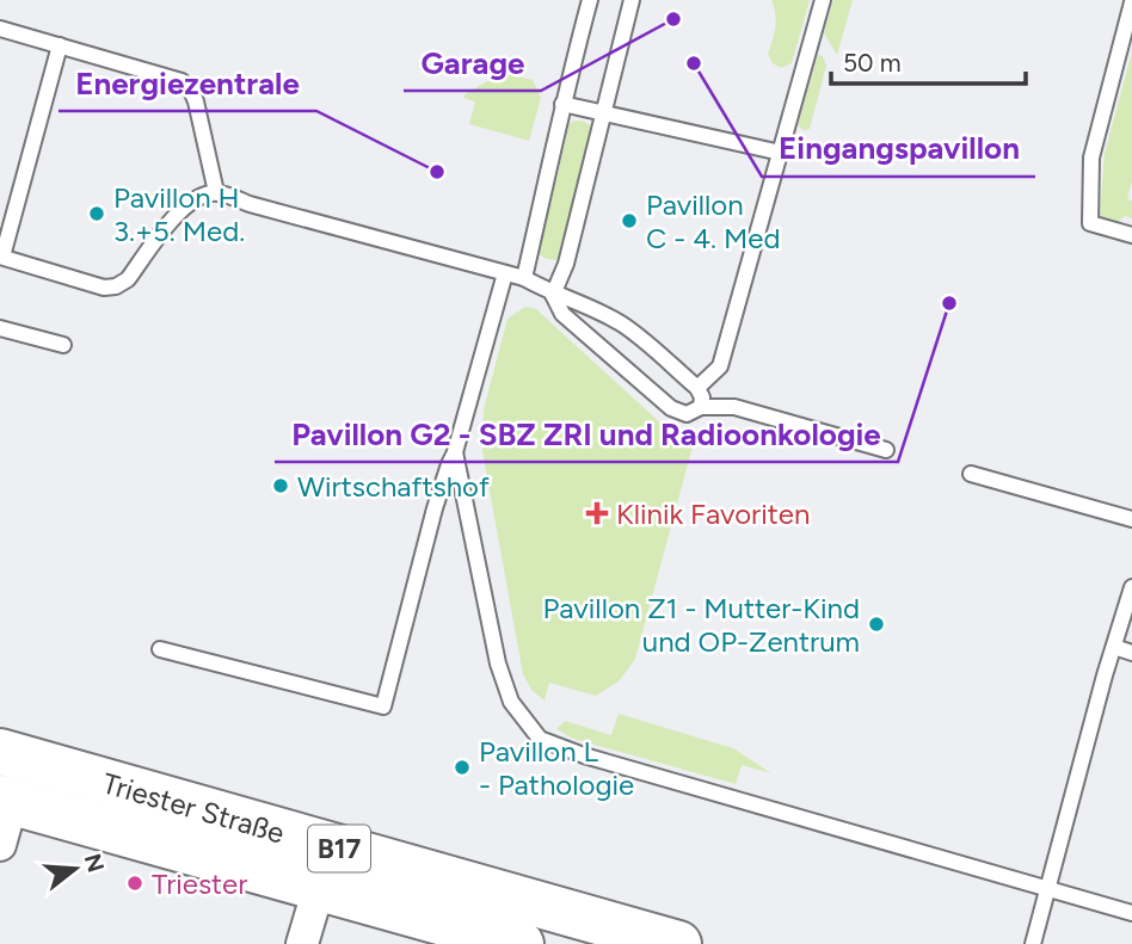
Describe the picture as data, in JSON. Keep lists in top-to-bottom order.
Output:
{
  "streets": {
    "main road": ["Triester Straße", "B17"]
  },
  "places": {
    "other": [
      "Garage",
      "Eingangspavillon",
      "Energiezentrale",
      "Pavillon H 3.+5. Med.",
      "Pavillon C - 4. Med",
      "Pavillon G2 - SBZ ZRI und Radioonkologie",
      "Wirtschaftshof",
      "Pavillon Z1 - Mutter-Kind und OP-Zentrum",
      "Pavillon L - Pathologie",
      "Triester"
    ],
    "health": ["Klinik Favoriten"]
  },
  "scale_bar": "50 m",
  "north": "right"
}
